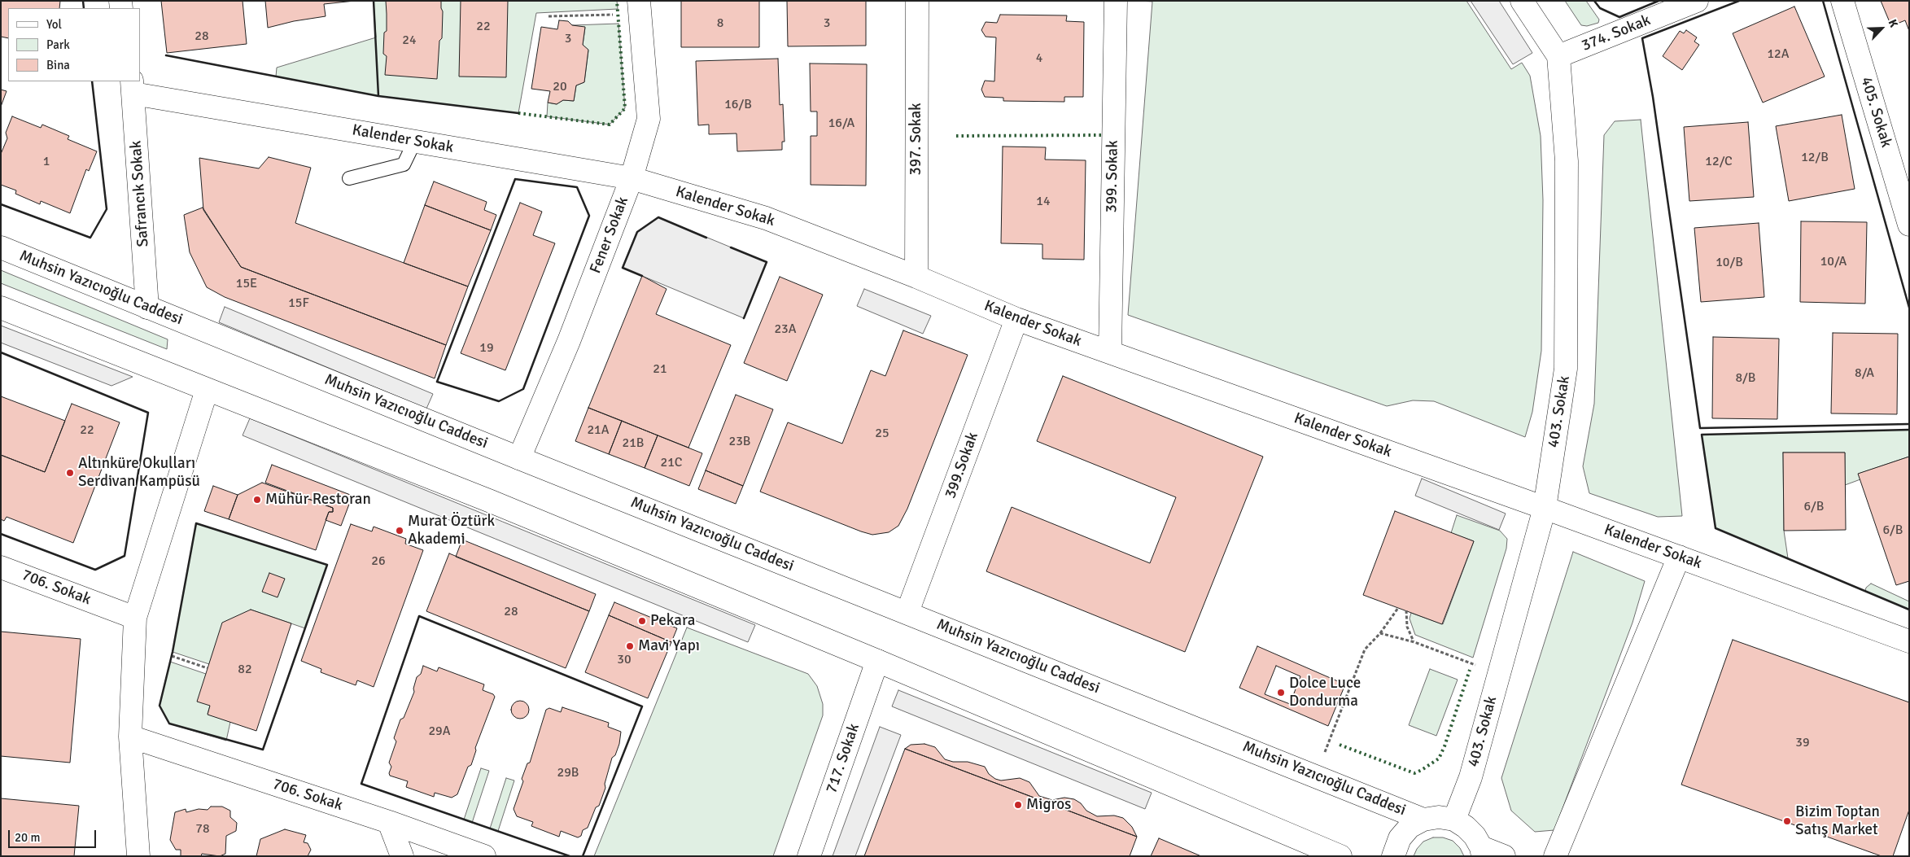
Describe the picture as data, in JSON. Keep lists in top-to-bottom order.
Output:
{
  "streets": {
    "street": [
      "374. Sokak",
      "405. Sokak",
      "Kalender Sokak",
      "397. Sokak",
      "399. Sokak",
      "Safrancık Sokak",
      "Fener Sokak",
      "Muhsin Yazıcıoğlu Caddesi",
      "403. Sokak",
      "399.Sokak",
      "706. Sokak",
      "717. Sokak"
    ]
  },
  "crossings": [
    ["374. Sokak", "403. Sokak"],
    ["Kalender Sokak", "397. Sokak"],
    ["Kalender Sokak", "399. Sokak"],
    ["Kalender Sokak", "Safrancık Sokak"],
    ["Kalender Sokak", "Fener Sokak"],
    ["Kalender Sokak", "403. Sokak"],
    ["Kalender Sokak", "399.Sokak"],
    ["Safrancık Sokak", "Muhsin Yazıcıoğlu Caddesi"],
    ["Fener Sokak", "Muhsin Yazıcıoğlu Caddesi"],
    ["Muhsin Yazıcıoğlu Caddesi", "399.Sokak"]
  ],
  "places": [
    "Altınküre Okulları Serdivan Kampüsü",
    "Mühür Restoran",
    "Murat Öztürk Akademi",
    "Pekara",
    "Mavi Yapı",
    "Dolce Luce Dondurma",
    "Migros",
    "Bizim Toptan Satış Market"
  ],
  "house_numbers": [
    "8",
    "3",
    "22",
    "28",
    "3",
    "24",
    "12A",
    "4",
    "20",
    "16/B",
    "16/A",
    "12/B",
    "1",
    "12/C",
    "14",
    "10/A",
    "10/B",
    "15E",
    "15F",
    "23A",
    "19",
    "21",
    "8/A",
    "8/B",
    "22",
    "21A",
    "25",
    "23B",
    "21B",
    "21C",
    "6/B",
    "6/B",
    "26",
    "28",
    "30",
    "82",
    "29A",
    "39",
    "29B",
    "78"
  ],
  "legend": ["Yol", "Park", "Bina"],
  "scale_bar": "20 m",
  "north": "top right"
}
